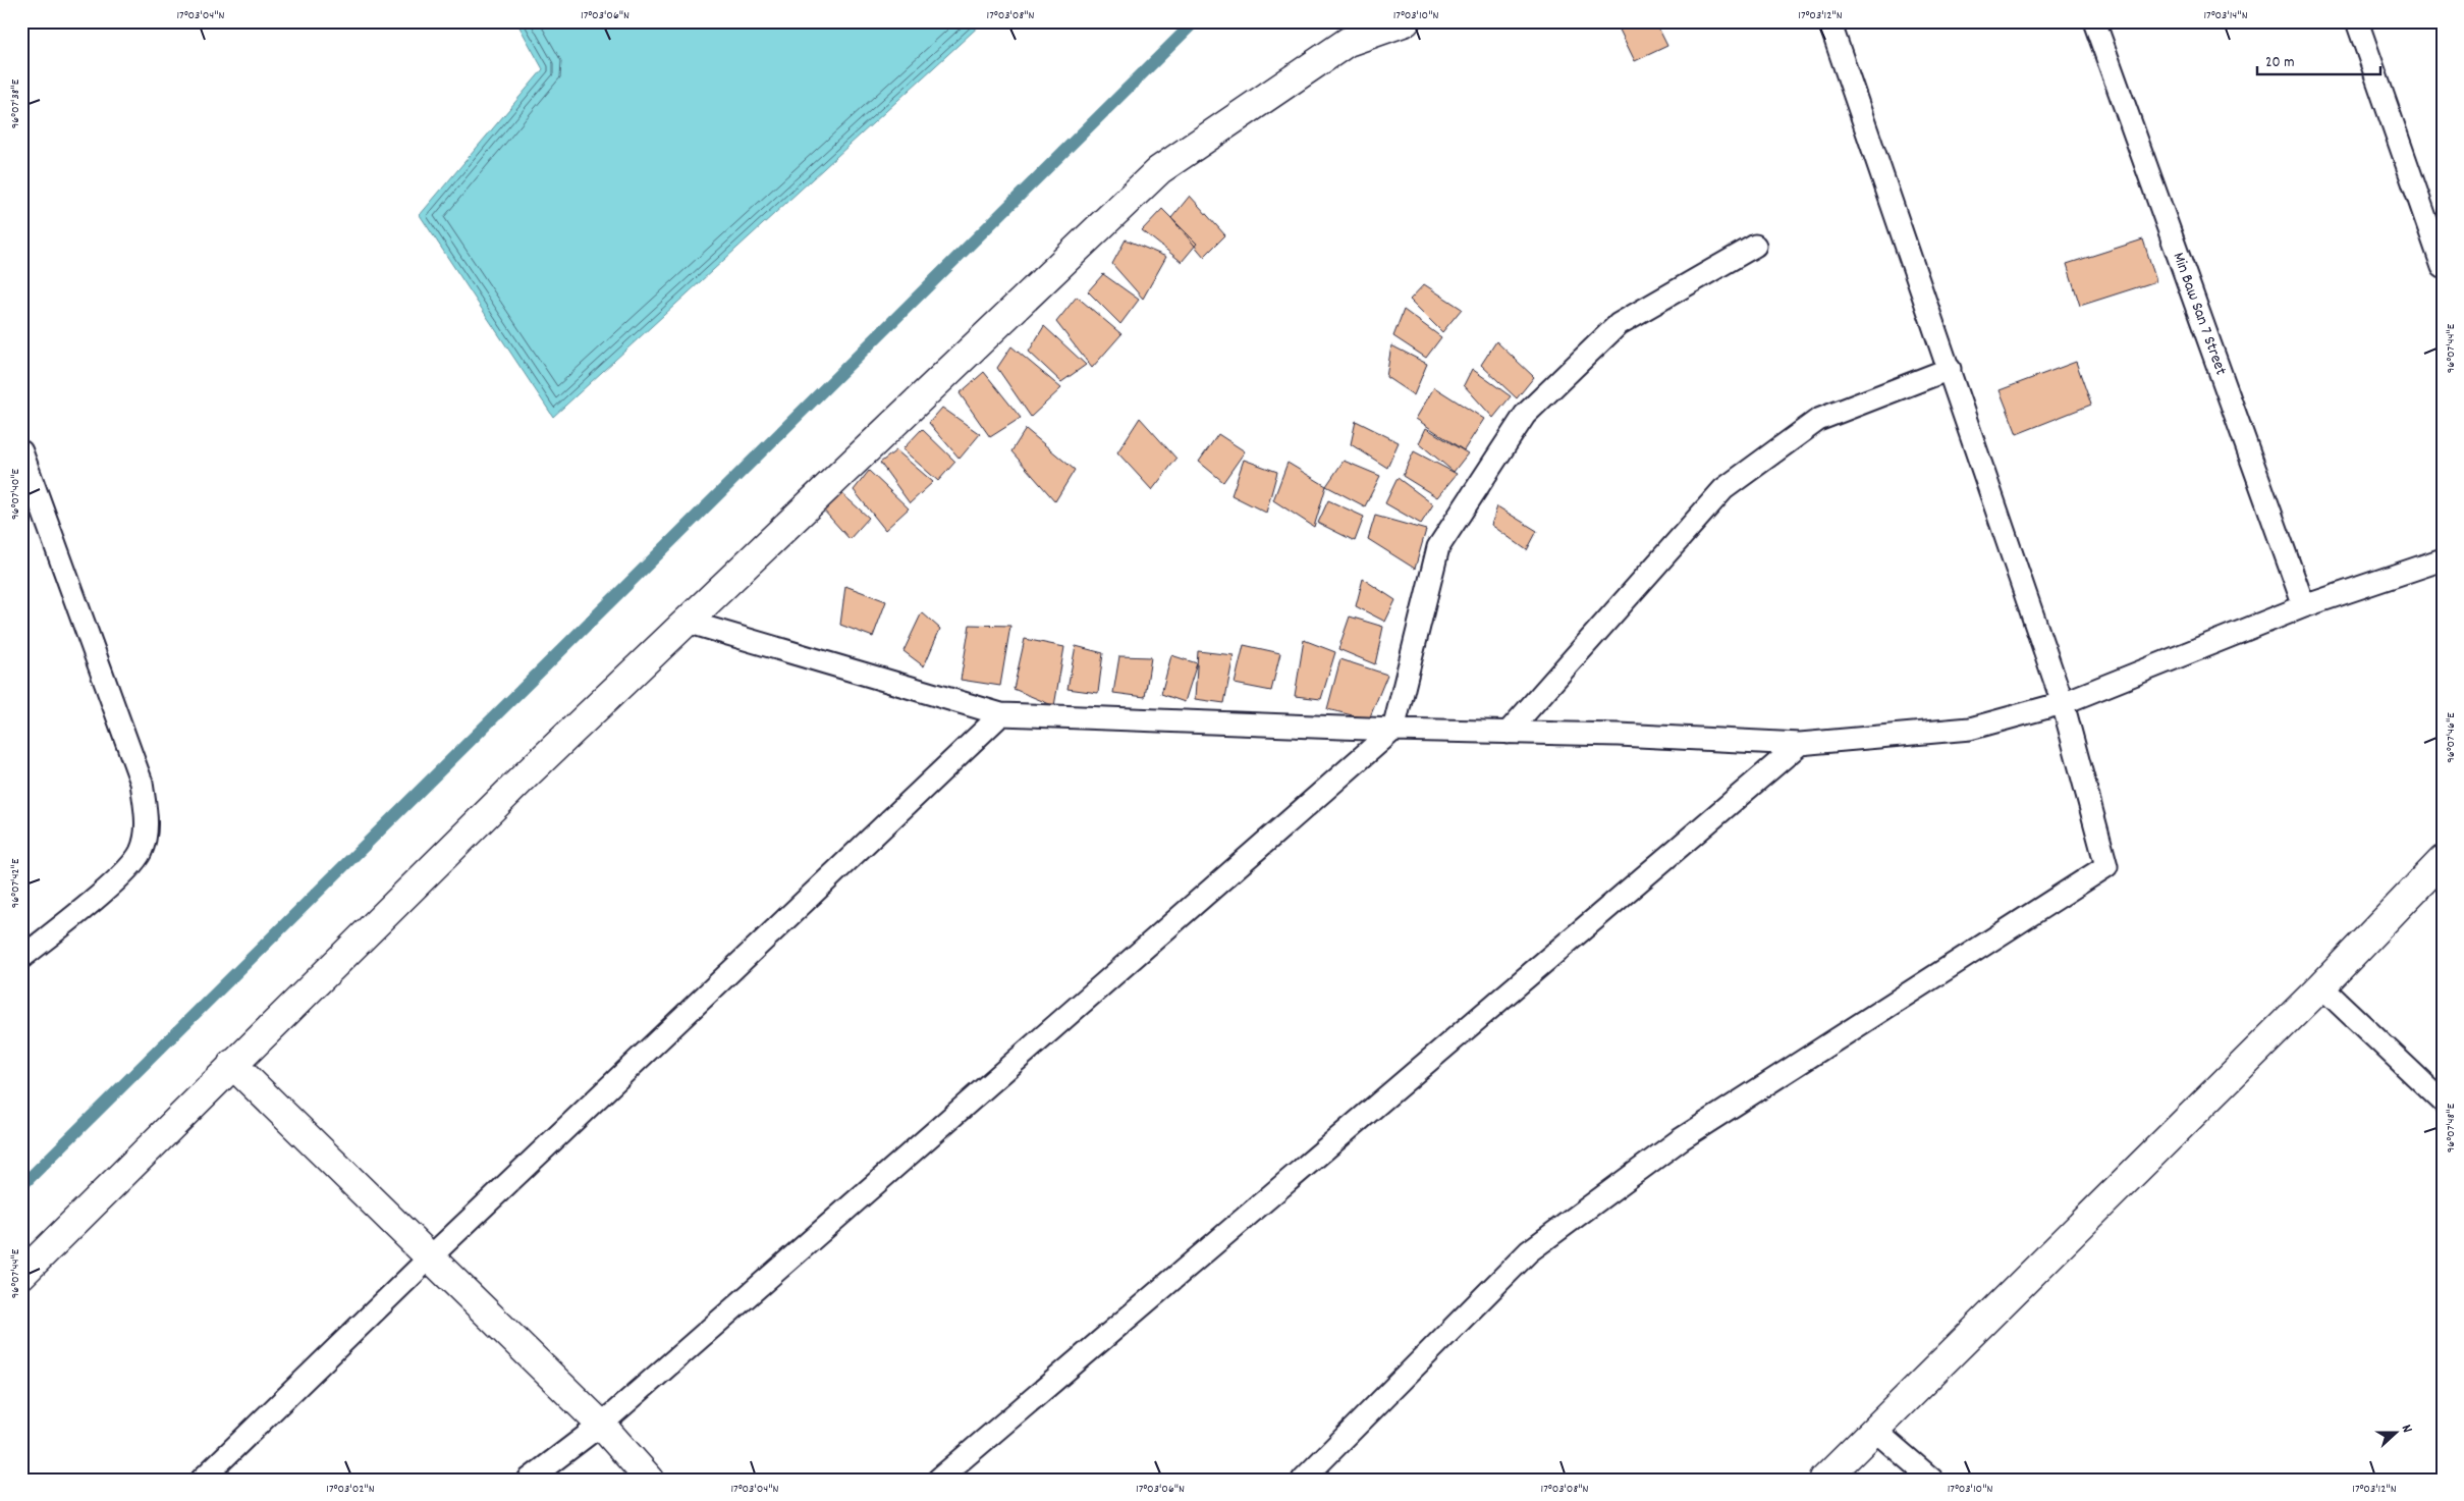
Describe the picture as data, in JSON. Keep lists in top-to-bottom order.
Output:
{
  "streets": {
    "lane": ["Min Baw San 7 Street"]
  },
  "scale_bar": "20 m",
  "north": "right",
  "coordinates": [
    "17°03'04\"N",
    "17°03'06\"N",
    "17°03'08\"N",
    "17°03'10\"N",
    "17°03'12\"N",
    "17°03'14\"N",
    "96°07'38\"E",
    "96°07'44\"E",
    "96°07'40\"E",
    "96°07'46\"E",
    "96°07'42\"E",
    "96°07'48\"E",
    "17°03'02\"N"
  ]
}
